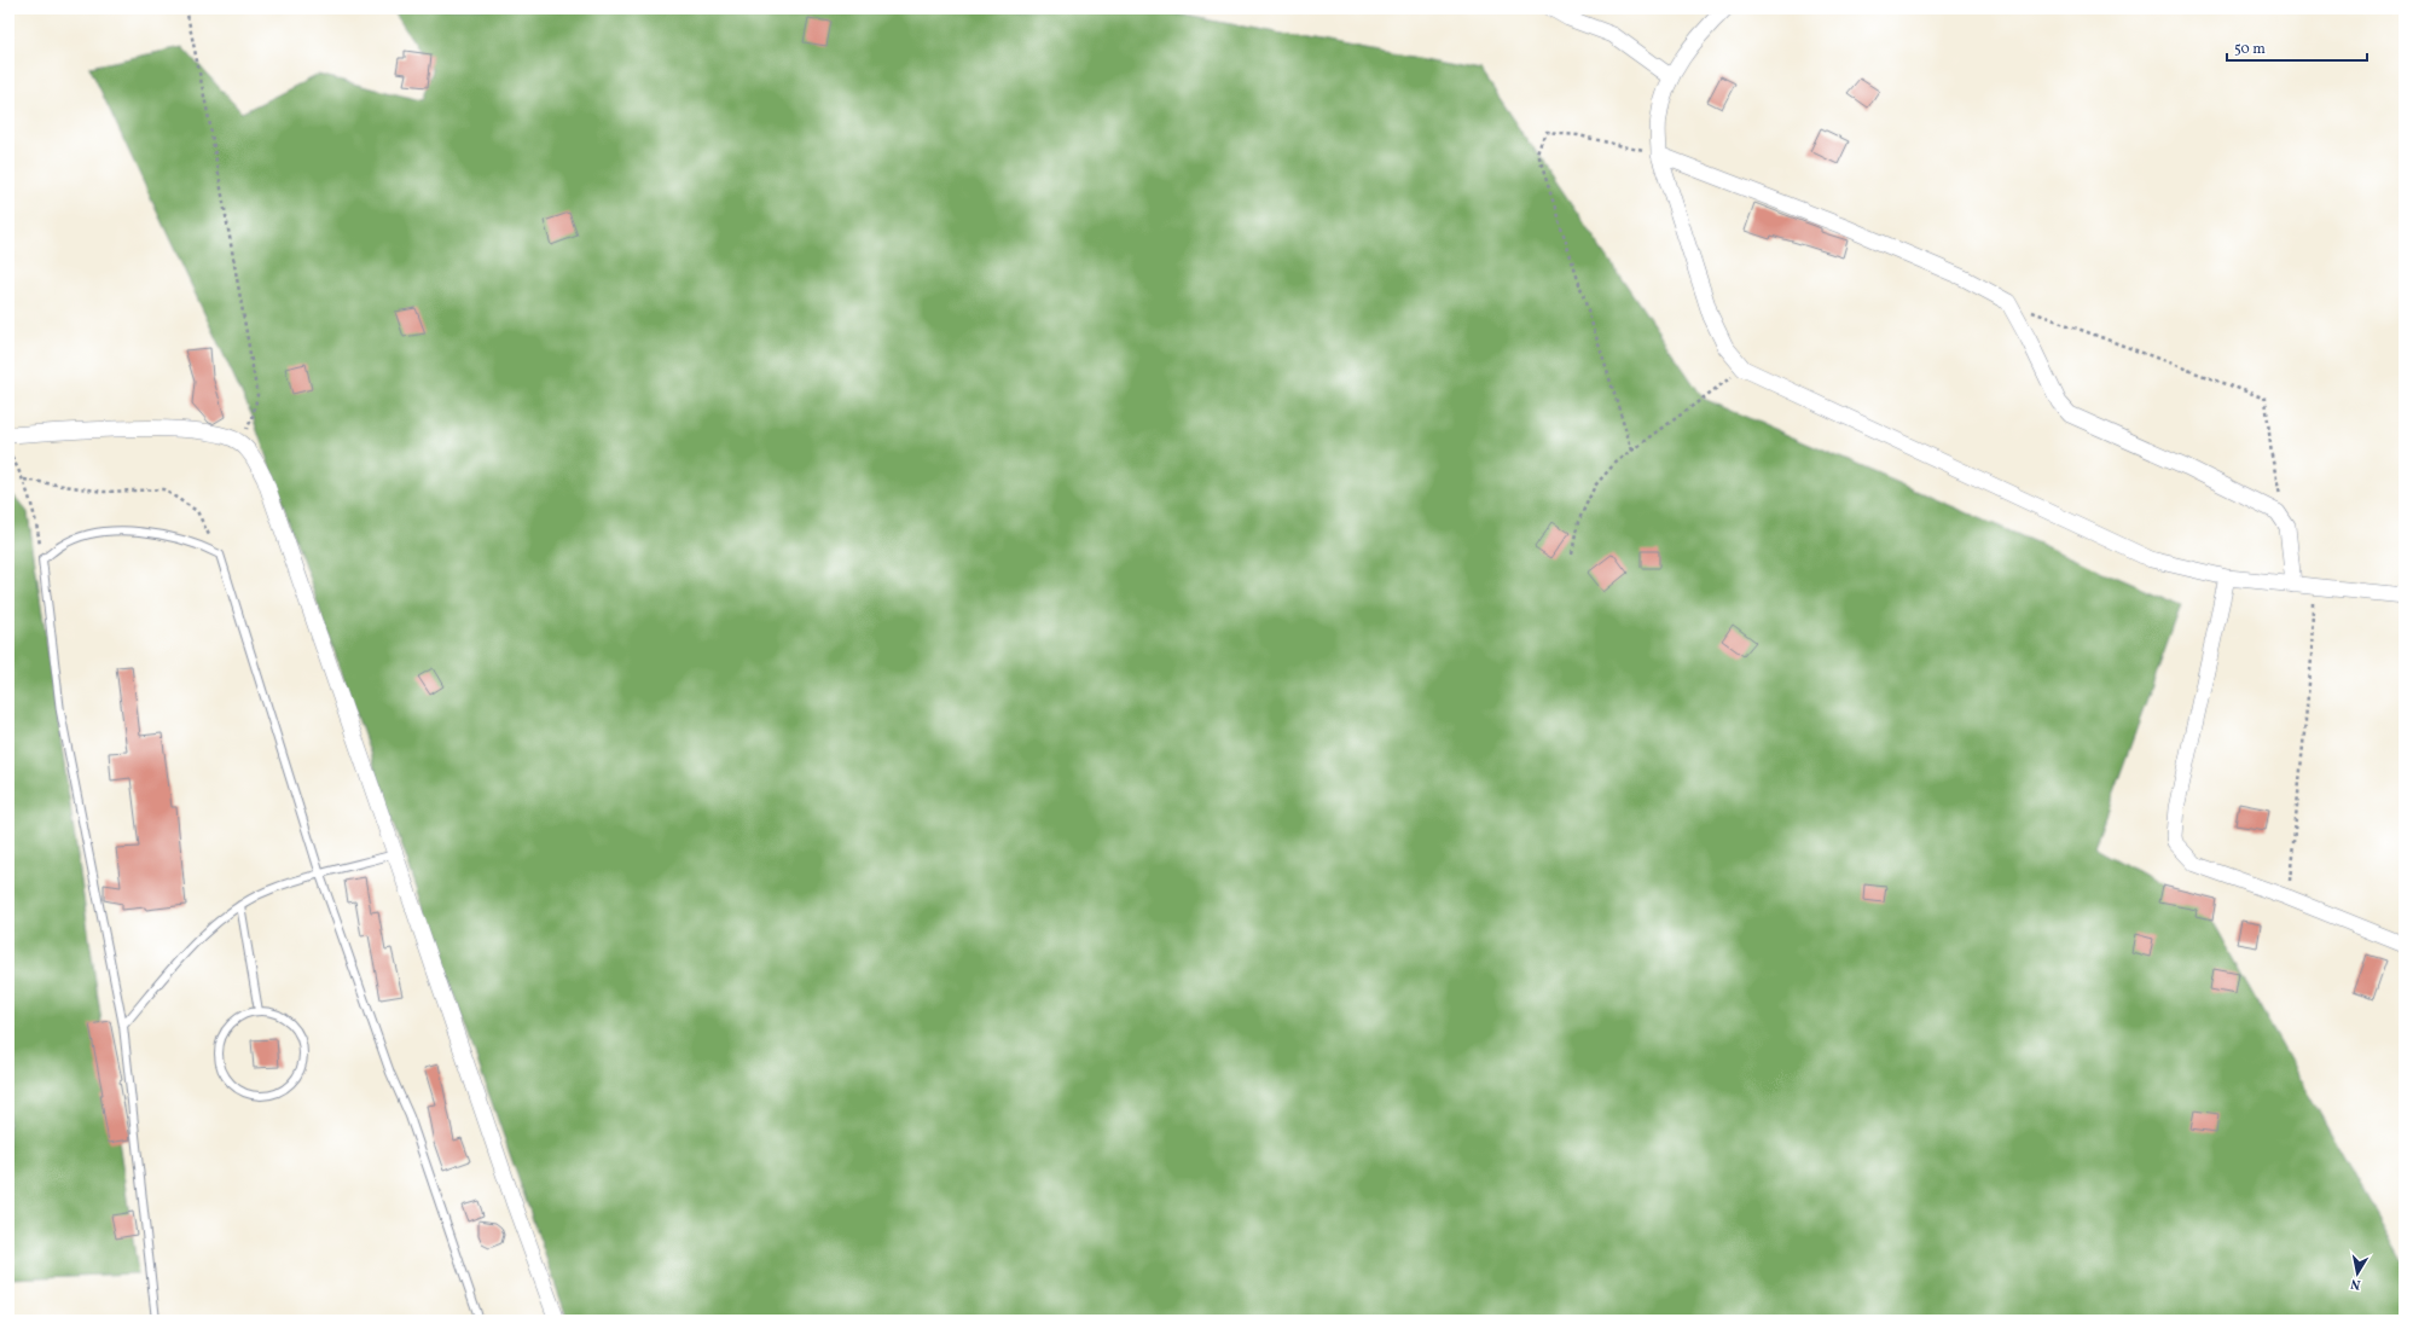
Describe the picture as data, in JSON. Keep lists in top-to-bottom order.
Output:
{
  "scale_bar": "50 m",
  "north": "bottom"
}
